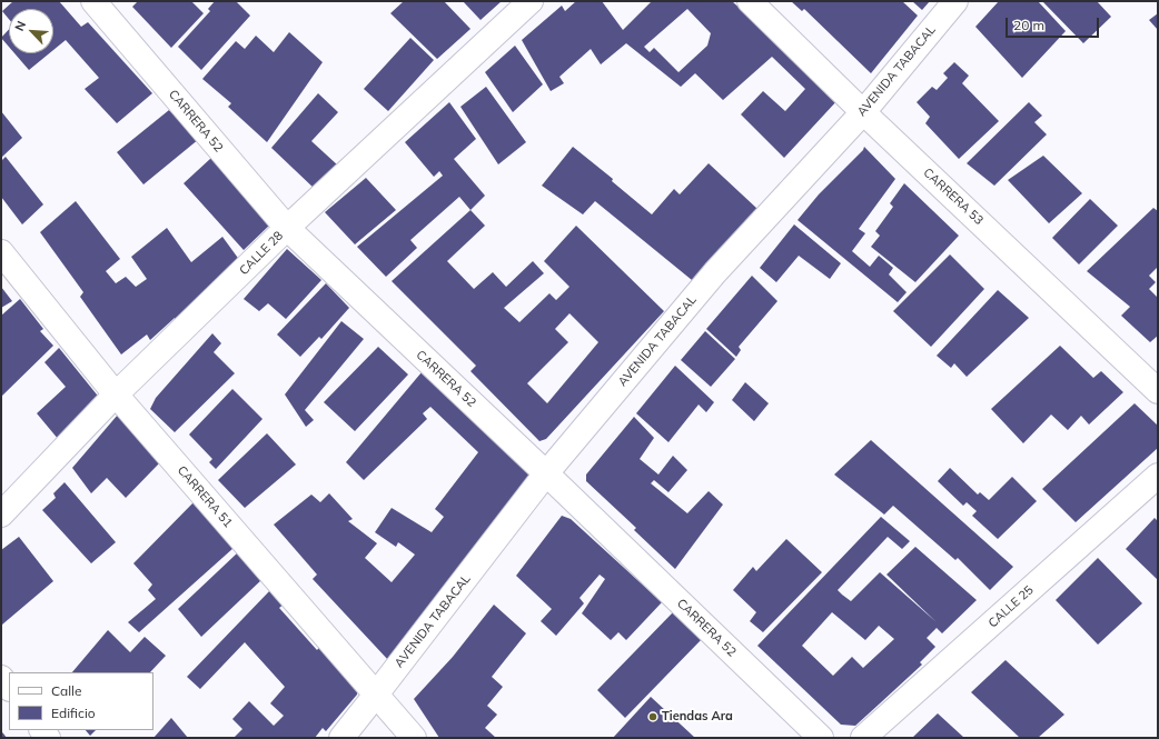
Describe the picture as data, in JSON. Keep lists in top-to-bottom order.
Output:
{
  "streets": {
    "street": [
      "AVENIDA TABACAL",
      "CARRERA 52",
      "CARRERA 53",
      "CALLE 28",
      "CARRERA 51",
      "CALLE 25"
    ]
  },
  "crossings": [
    ["AVENIDA TABACAL", "CARRERA 52"],
    ["AVENIDA TABACAL", "CARRERA 53"],
    ["AVENIDA TABACAL", "CARRERA 51"],
    ["CARRERA 52", "CALLE 28"],
    ["CALLE 28", "CARRERA 51"]
  ],
  "places": ["Tiendas Ara"],
  "legend": ["Calle", "Edificio"],
  "scale_bar": "20 m",
  "north": "top left"
}
